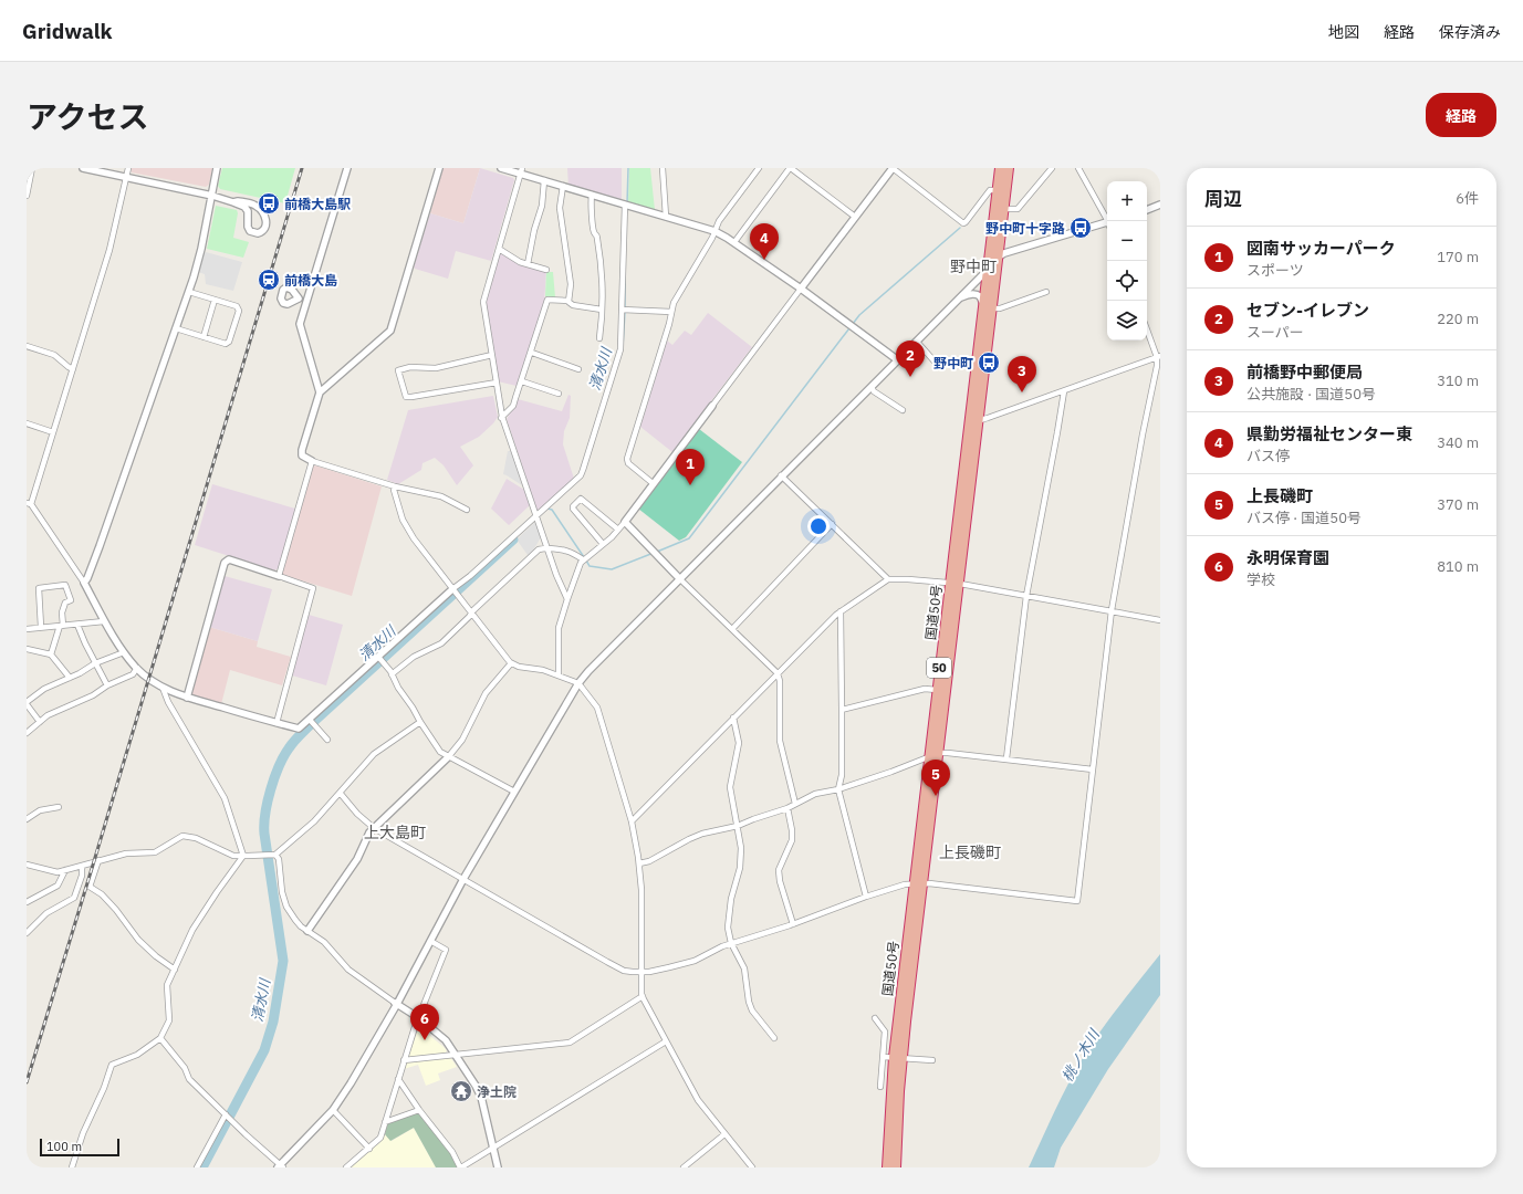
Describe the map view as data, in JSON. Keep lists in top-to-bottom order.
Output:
{
  "streets": {
    "highway": ["国道50号", "50"]
  },
  "districts": ["野中町", "上大島町", "上長磯町"],
  "water": ["清水川", "桃ノ木川"],
  "places": {
    "bus stop": ["前橋大島駅", "野中町十字路", "野中町"],
    "station": ["前橋大島"],
    "temple": ["浄土院"]
  },
  "scale_bar": "100 m",
  "page": {
    "header": "Gridwalk",
    "nav": ["地図", "経路", "保存済み"],
    "title": "アクセス",
    "buttons": "経路",
    "heading": ["周辺", "6件"],
    "map_buttons": ["+", "−"],
    "pins": [
      "4",
      "2",
      "3",
      "1",
      "5",
      "6"
    ],
    "list": [
      {
        "mark": "1",
        "name": "図南サッカーパーク",
        "note": "スポーツ",
        "value": "170 m"
      },
      {
        "mark": "2",
        "name": "セブン-イレブン",
        "note": "スーパー",
        "value": "220 m"
      },
      {
        "mark": "3",
        "name": "前橋野中郵便局",
        "note": "公共施設 · 国道50号",
        "value": "310 m"
      },
      {
        "mark": "4",
        "name": "県勤労福祉センター東",
        "note": "バス停",
        "value": "340 m"
      },
      {
        "mark": "5",
        "name": "上長磯町",
        "note": "バス停 · 国道50号",
        "value": "370 m"
      },
      {
        "mark": "6",
        "name": "永明保育園",
        "note": "学校",
        "value": "810 m"
      }
    ],
    "scale": "100 m"
  }
}
